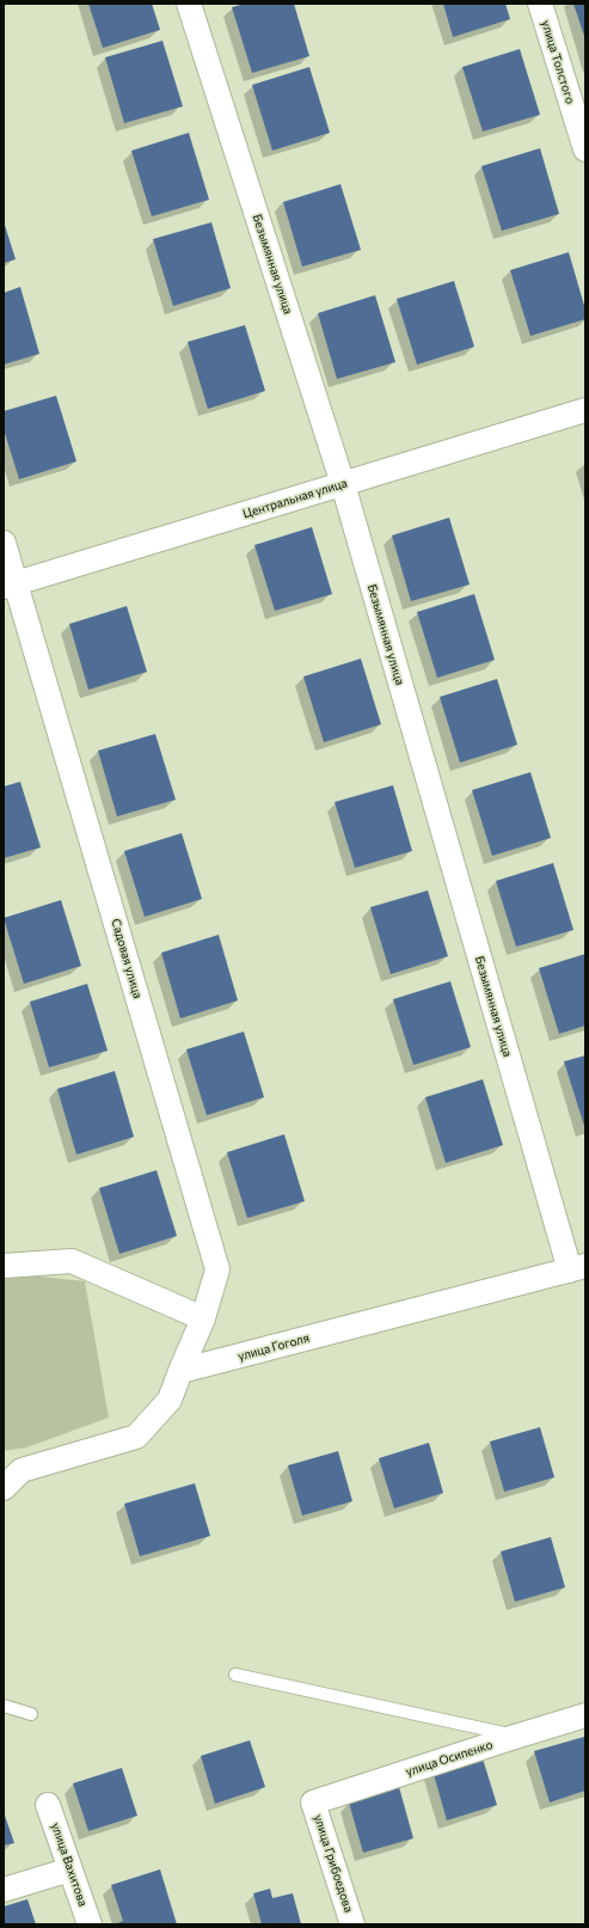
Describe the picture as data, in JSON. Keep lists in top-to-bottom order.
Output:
{
  "streets": {
    "street": [
      "улица Толстого",
      "Безымянная улица",
      "Центральная улица",
      "Садовая улица",
      "улица Гоголя",
      "улица Осипенко",
      "улица Грибоедова",
      "улица Вахитова"
    ]
  },
  "crossings": [
    ["Безымянная улица", "Центральная улица"],
    ["Безымянная улица", "улица Гоголя"],
    ["Центральная улица", "Садовая улица"],
    ["Садовая улица", "улица Гоголя"],
    ["улица Осипенко", "улица Грибоедова"]
  ]
}
